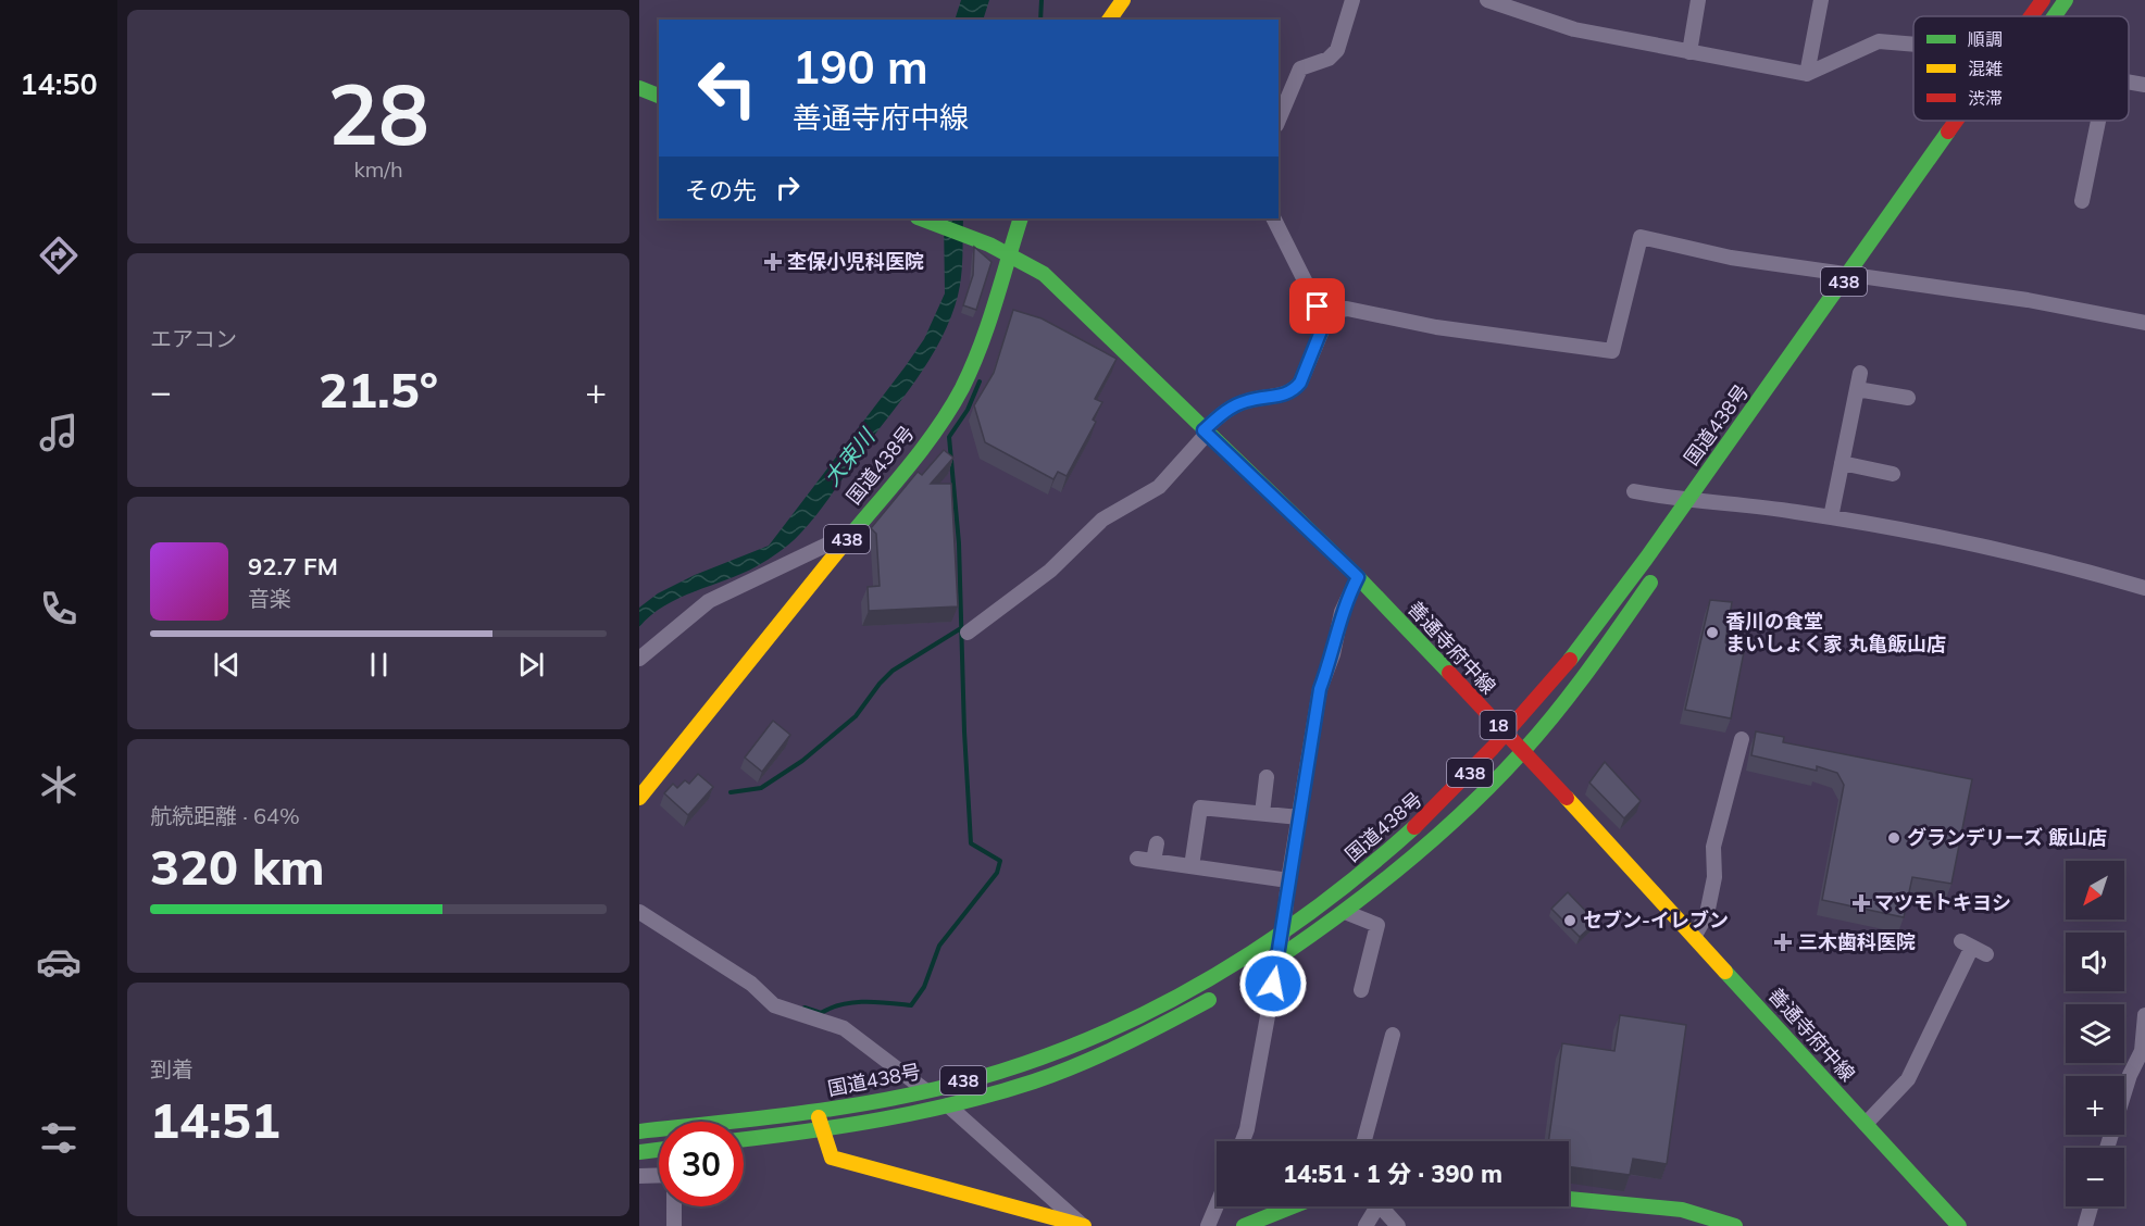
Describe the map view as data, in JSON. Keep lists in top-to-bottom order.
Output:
{
  "streets": {
    "main road": [
      "438",
      "国道438号",
      "善通寺府中線",
      "18"
    ]
  },
  "crossings": [
    ["国道438号", "善通寺府中線"]
  ],
  "water": ["大束川"],
  "places": {
    "health": ["杢保小児科医院", "マツモトキヨシ", "三木歯科医院"],
    "other": ["香川の食堂 まいしょく家 丸亀飯山店", "グランデリーズ 飯山店", "セブン-イレブン"]
  },
  "legend": ["順調", "混雑", "渋滞"],
  "north": "bottom left",
  "page": {
    "tabs": "14:50",
    "tile": [
      ["28", "km/h"],
      "エアコン",
      ["航続距離 · 64%", "320 km"],
      ["到着", "14:51"]
    ],
    "turn": ["190 m", "善通寺府中線"],
    "then": "その先",
    "heat": ["−", "21.5°", "+"],
    "song": ["92.7 FM", "音楽"],
    "map_buttons": ["+", "−"],
    "limit": "30",
    "trip": "14:51 · 1 分 · 390 m"
  }
}
